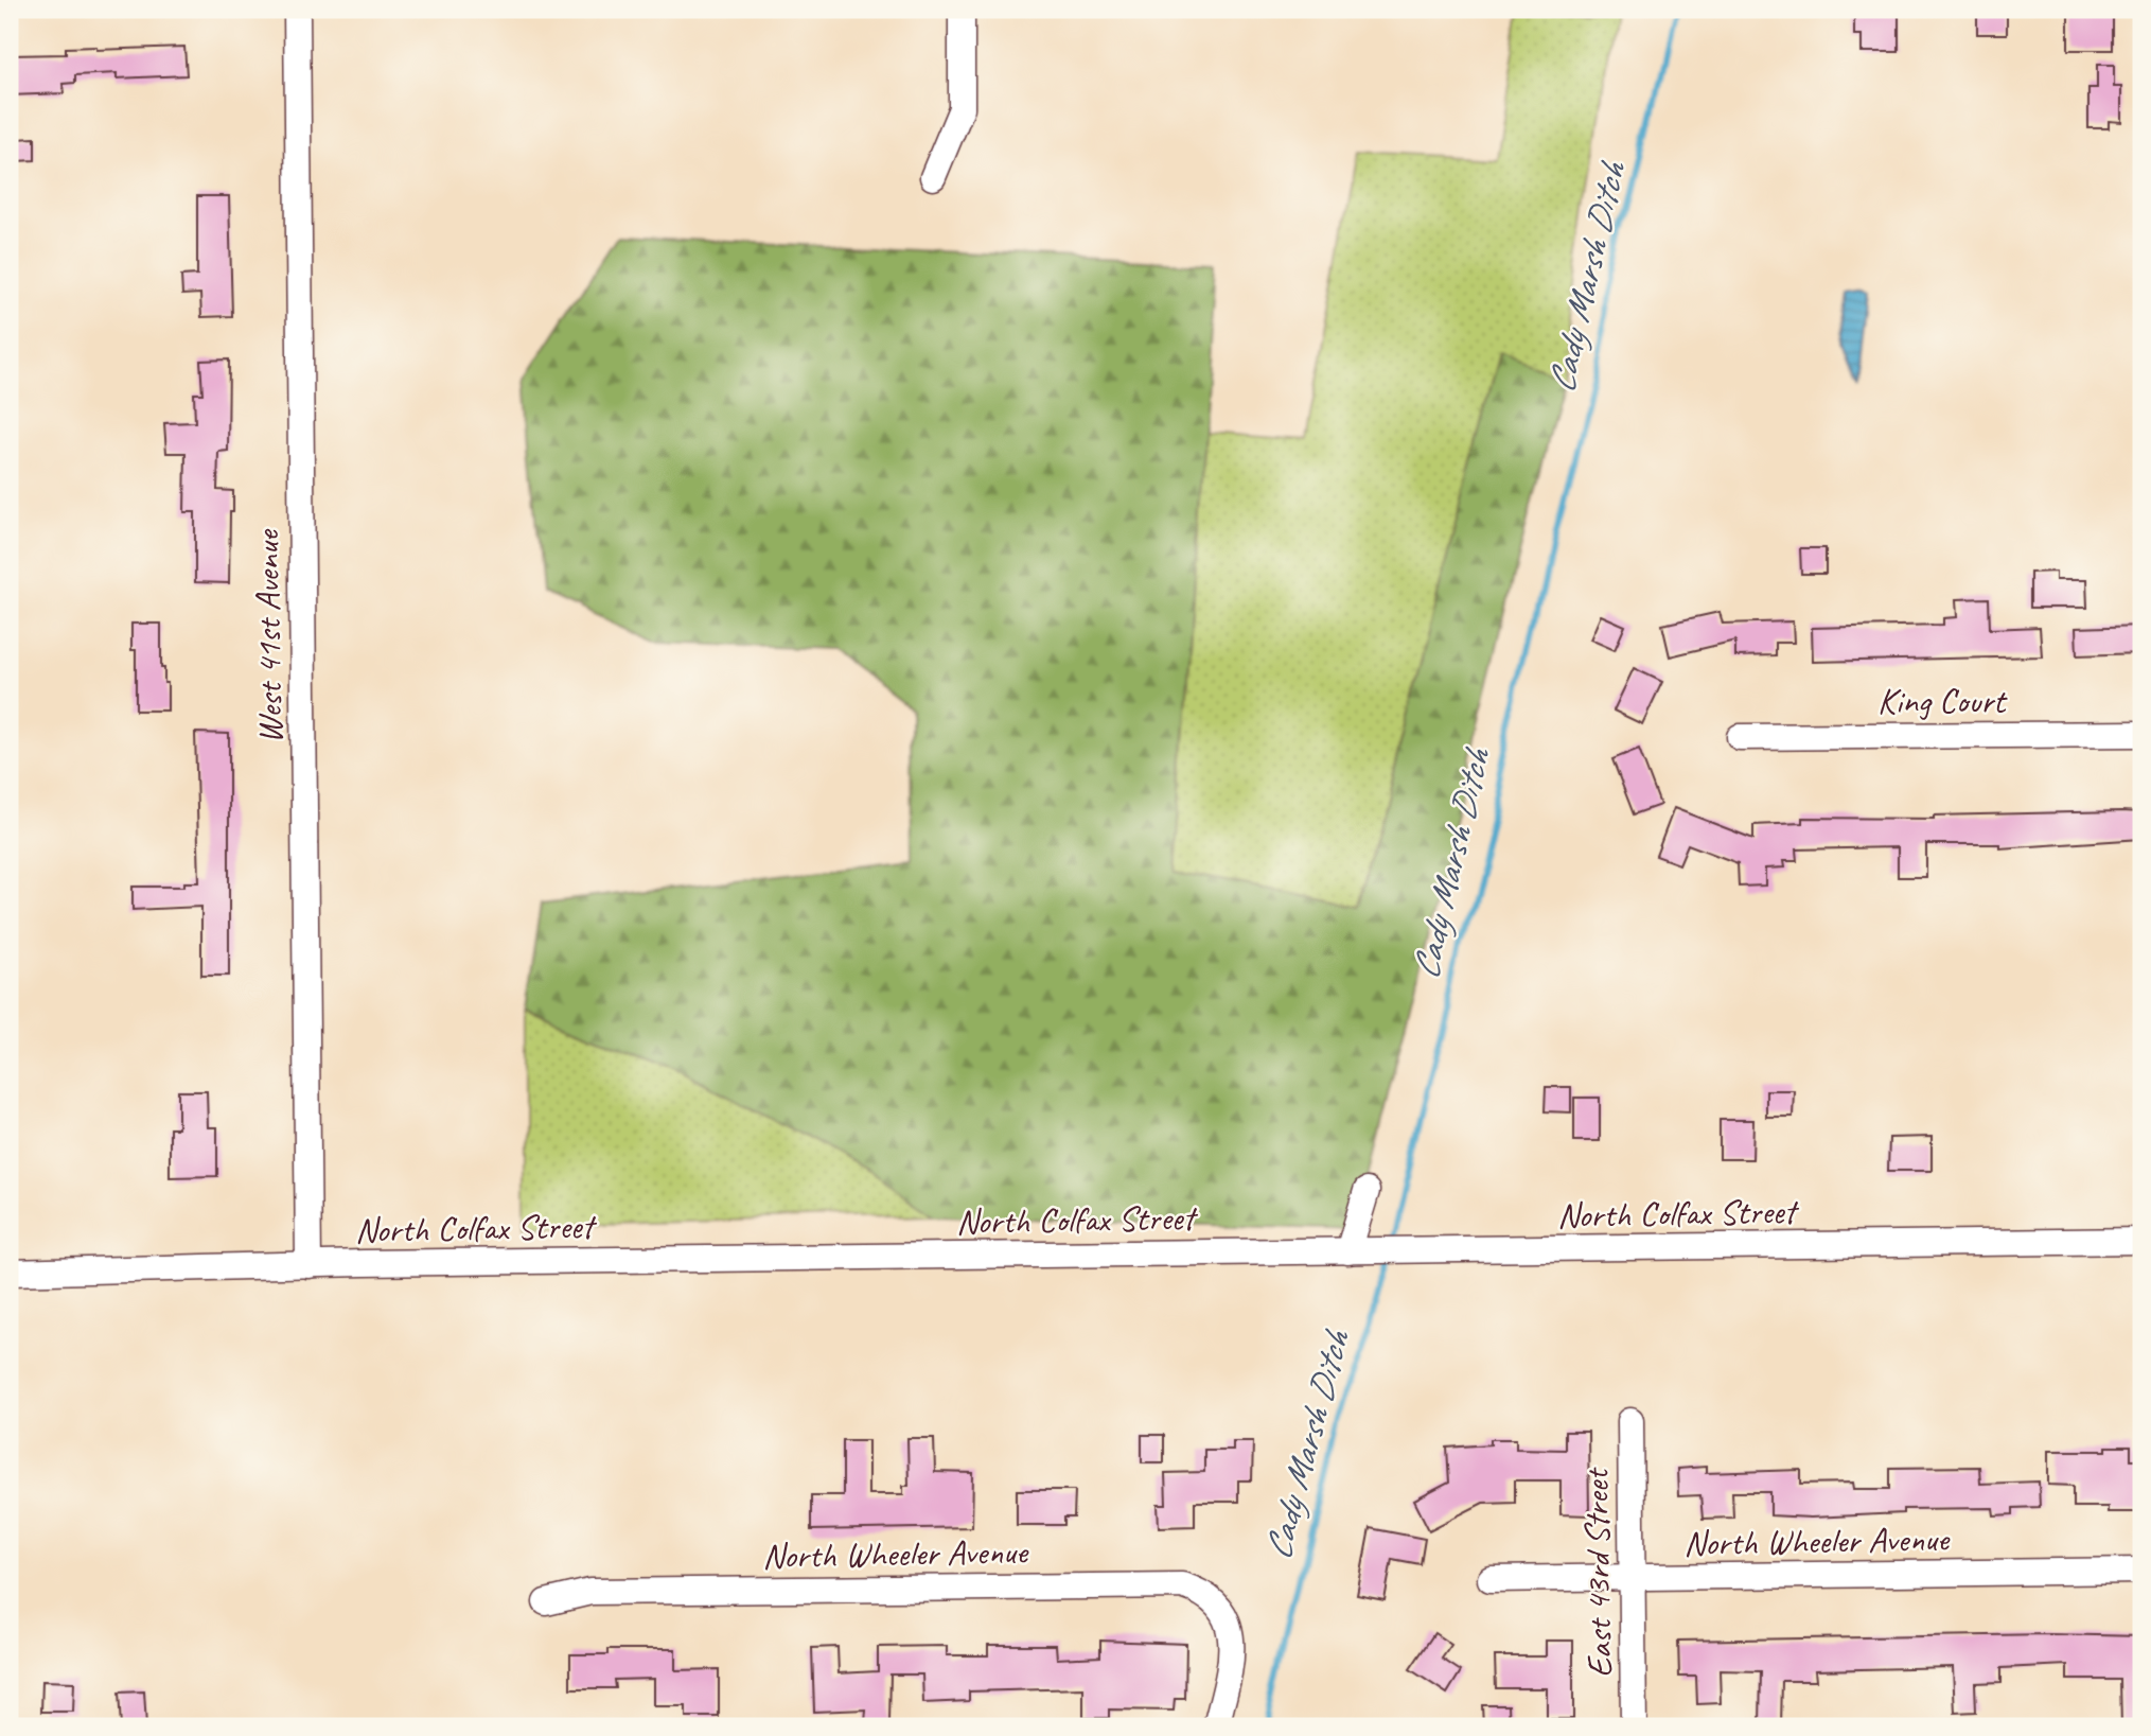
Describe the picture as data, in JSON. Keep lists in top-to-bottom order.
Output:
{
  "streets": {
    "street": [
      "West 41st Avenue",
      "King Court",
      "North Colfax Street",
      "North Wheeler Avenue",
      "East 43rd Street"
    ]
  },
  "crossings": [
    ["West 41st Avenue", "North Colfax Street"],
    ["North Wheeler Avenue", "East 43rd Street"]
  ],
  "water": ["Cady Marsh Ditch"]
}
